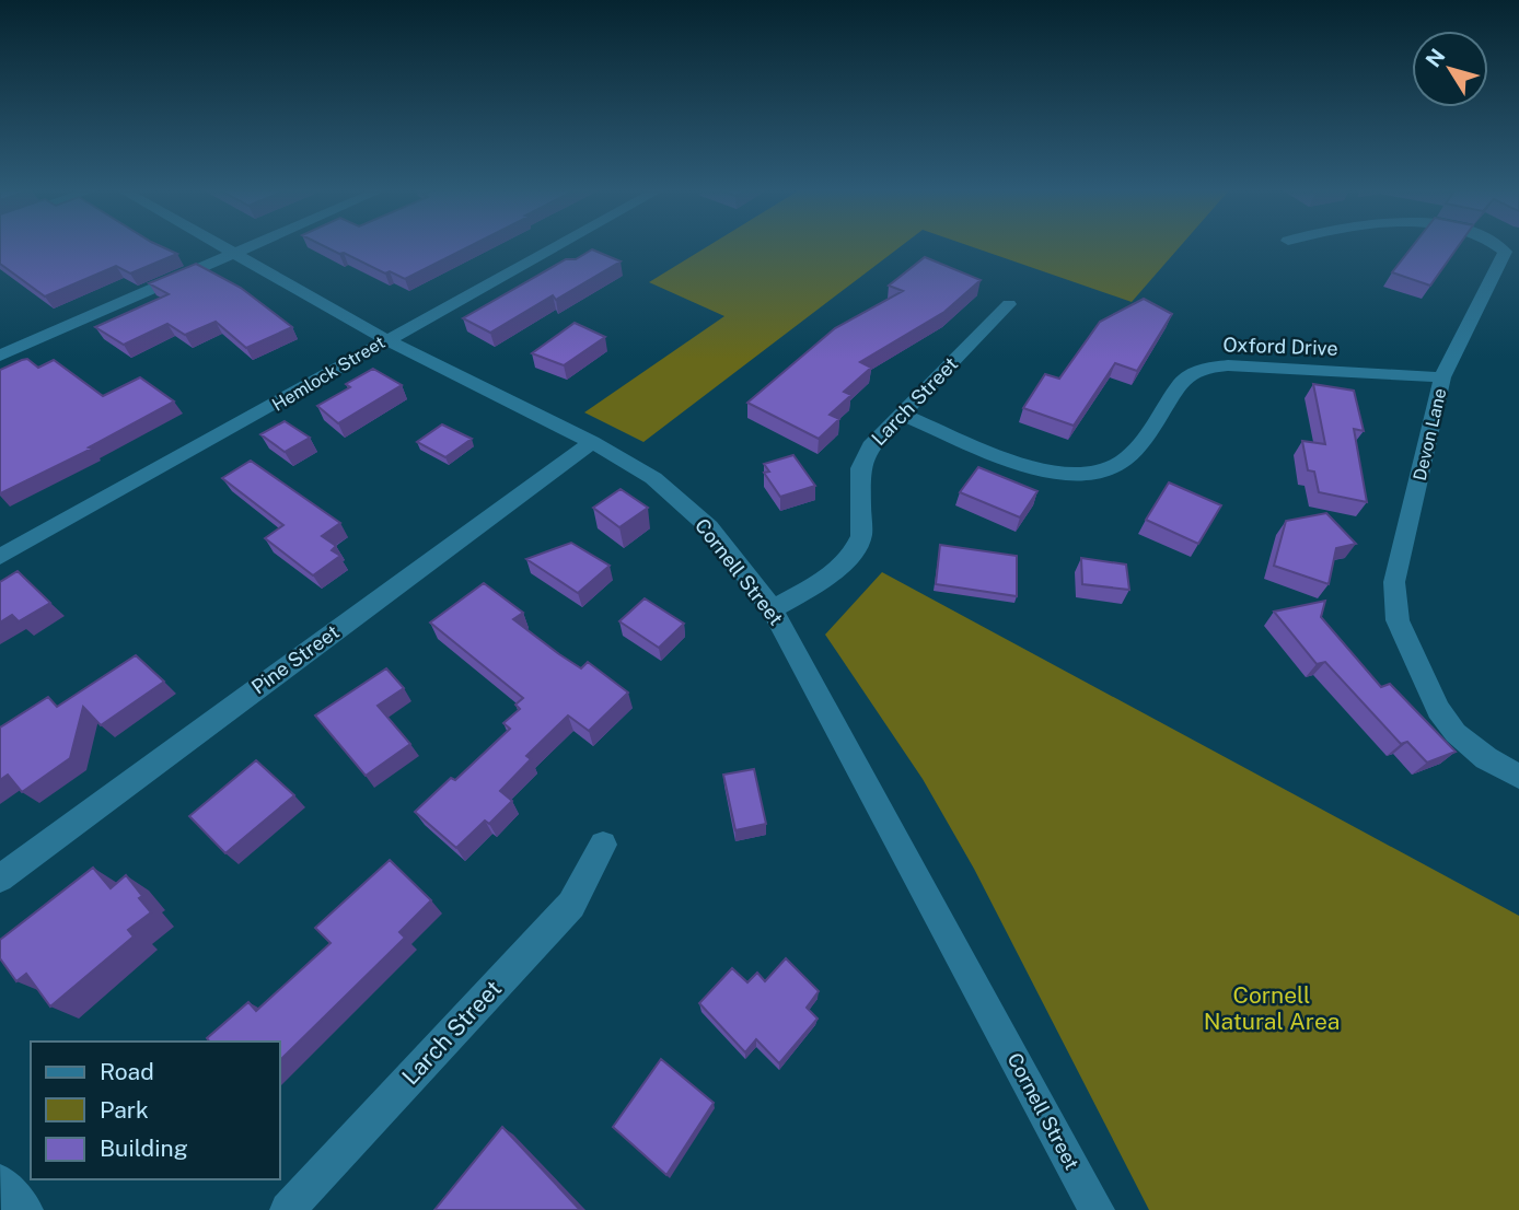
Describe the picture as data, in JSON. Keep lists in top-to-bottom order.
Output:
{
  "streets": {
    "street": [
      "Oxford Drive",
      "Hemlock Street",
      "Larch Street",
      "Devon Lane",
      "Cornell Street",
      "Pine Street"
    ]
  },
  "crossings": [
    ["Oxford Drive", "Larch Street"],
    ["Oxford Drive", "Devon Lane"],
    ["Hemlock Street", "Cornell Street"],
    ["Larch Street", "Cornell Street"],
    ["Cornell Street", "Pine Street"]
  ],
  "parks": ["Cornell Natural Area"],
  "legend": ["Road", "Park", "Building"],
  "north": "top left"
}
